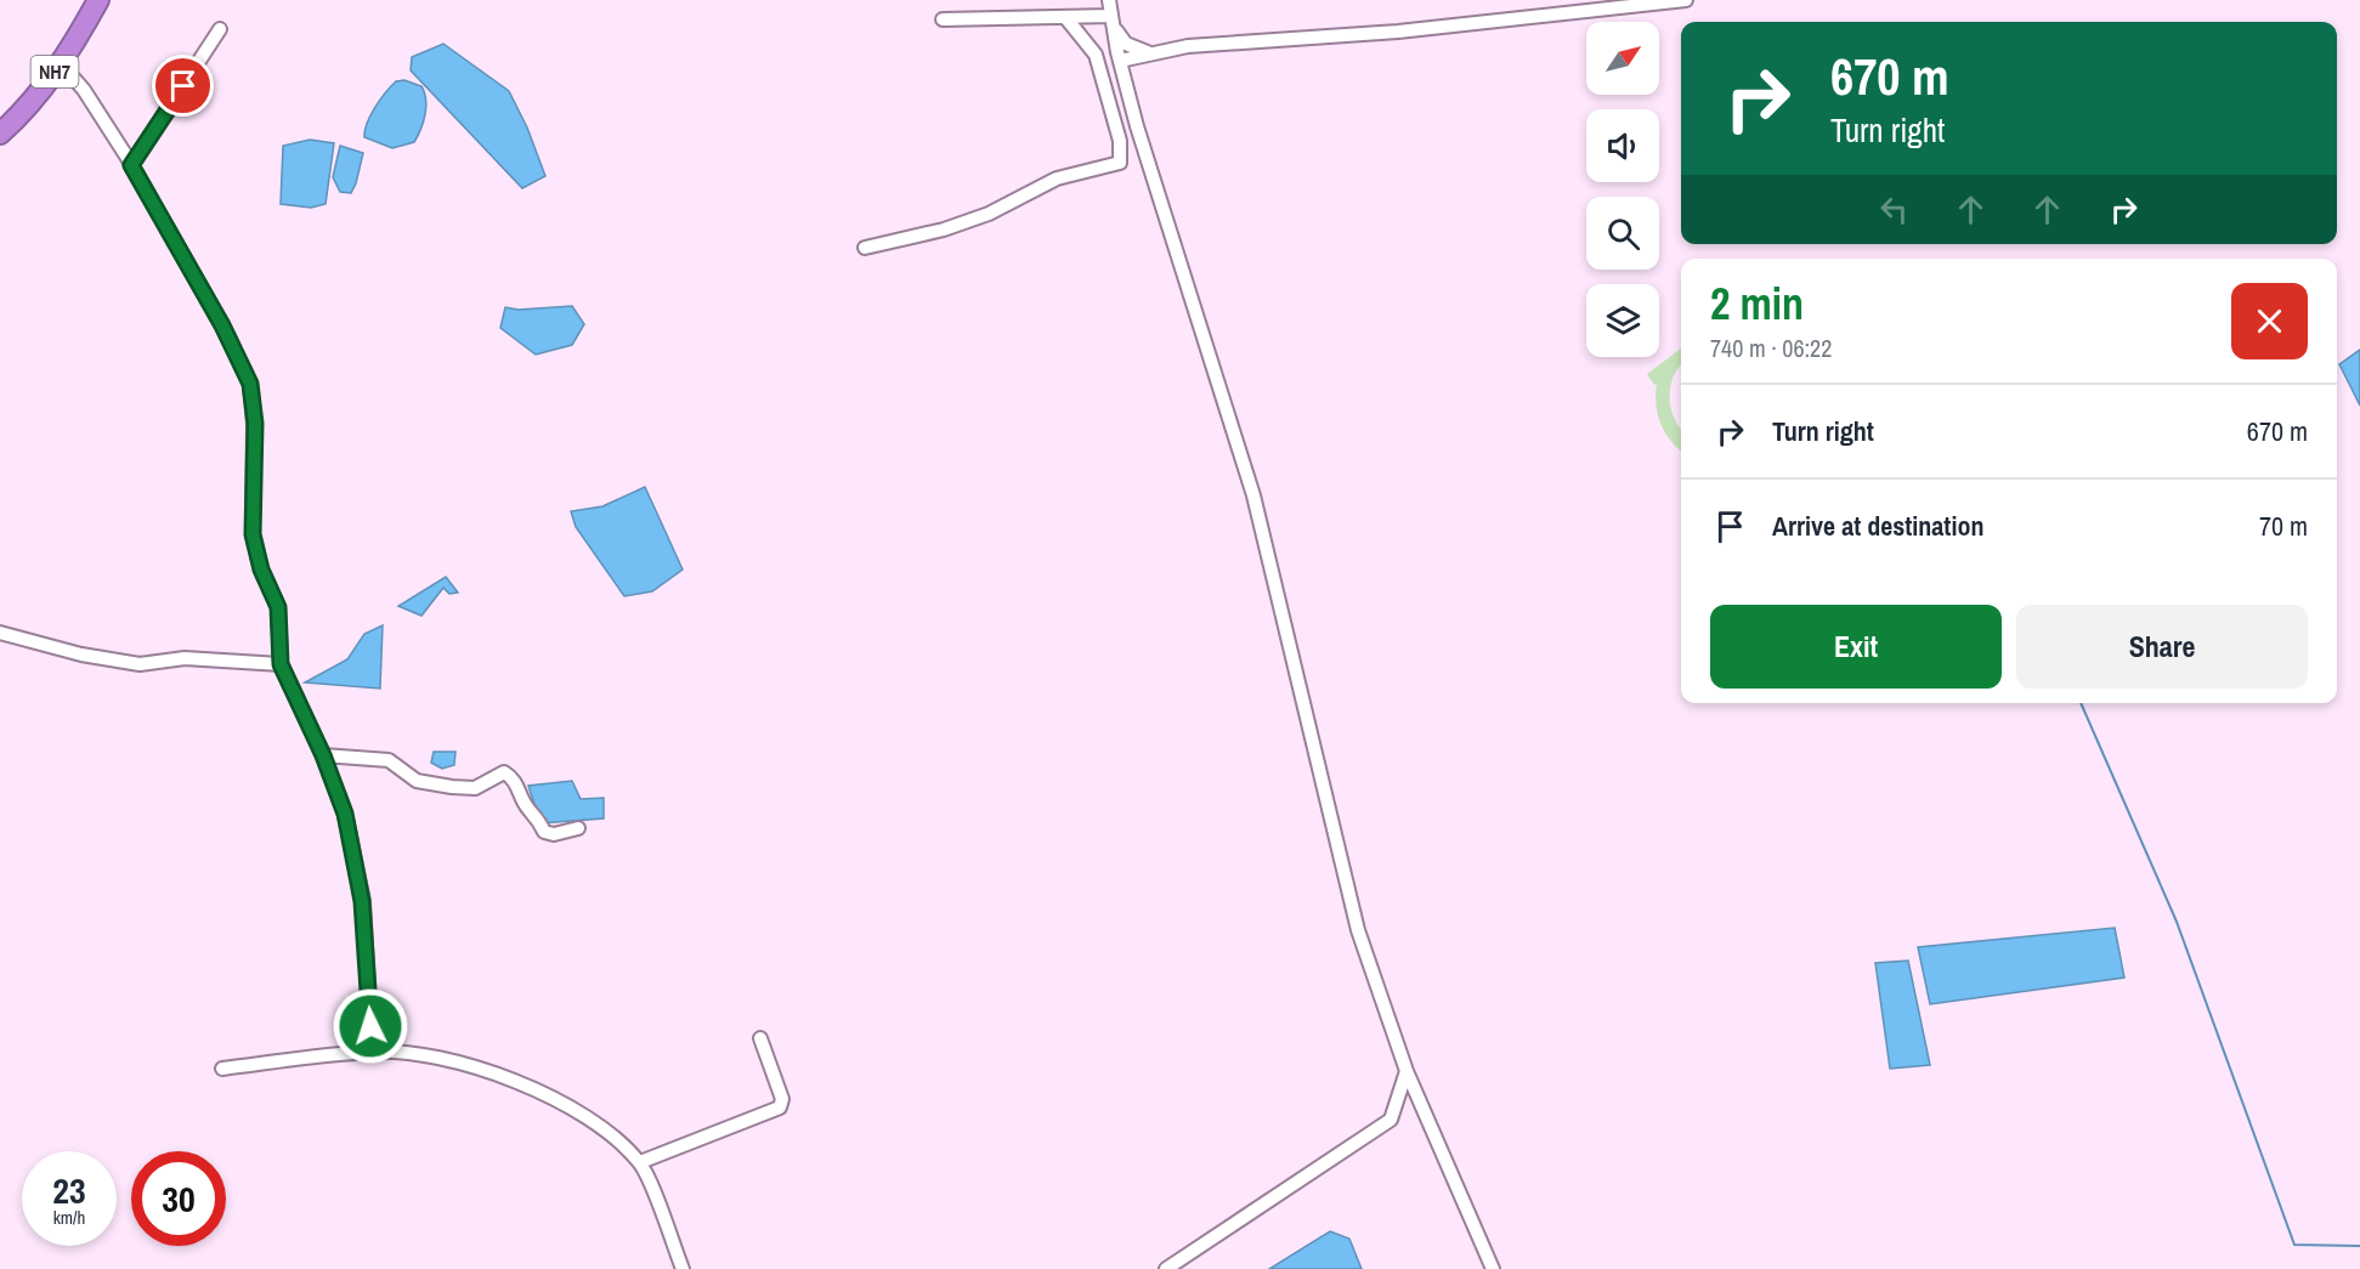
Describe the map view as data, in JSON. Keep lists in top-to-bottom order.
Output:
{
  "streets": {
    "highway": ["NH7"]
  },
  "north": "top right",
  "page": {
    "turn": ["670 m", "Turn right"],
    "heading": ["2 min", "740 m · 06:22"],
    "list": [
      {
        "name": "Turn right",
        "value": "670 m"
      },
      {
        "name": "Arrive at destination",
        "value": "70 m"
      }
    ],
    "buttons": ["Exit", "Share"],
    "speed": "23 km/h",
    "limit": "30"
  }
}
